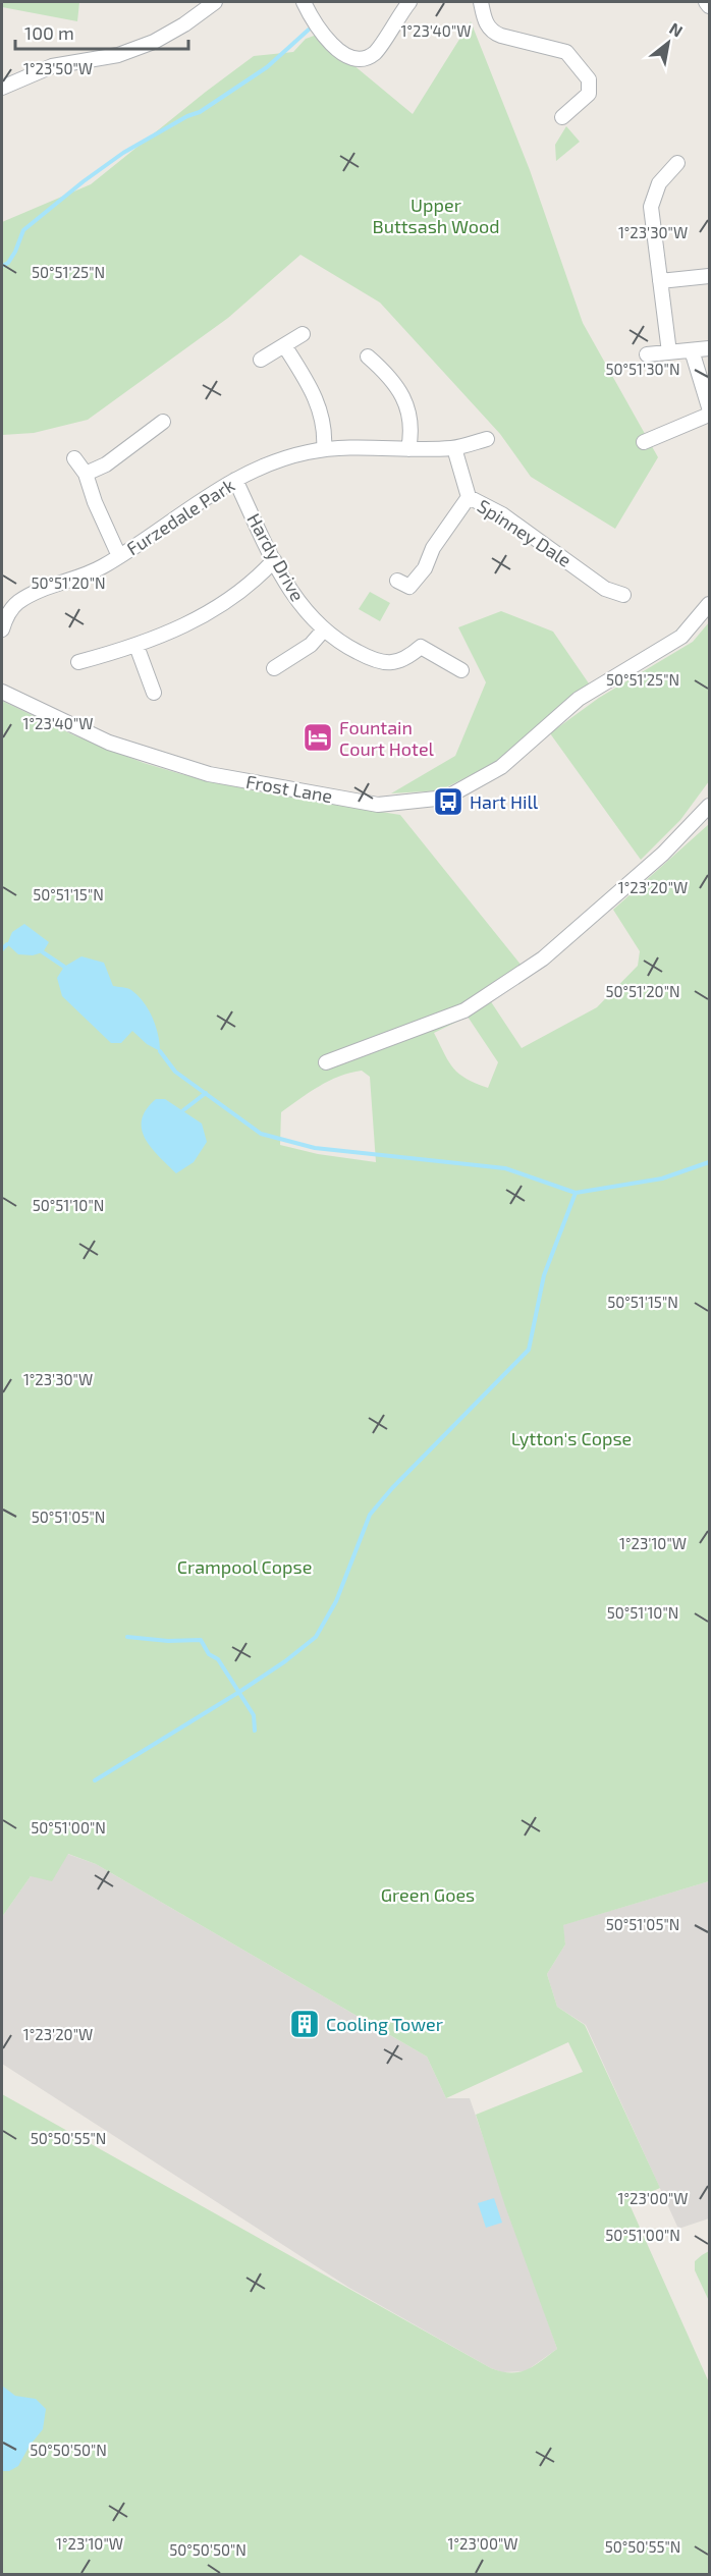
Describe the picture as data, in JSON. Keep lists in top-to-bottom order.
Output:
{
  "streets": {
    "street": [
      "Furzedale Park",
      "Spinney Dale",
      "Hardy Drive",
      "Frost Lane"
    ]
  },
  "crossings": [
    ["Furzedale Park", "Spinney Dale"],
    ["Furzedale Park", "Hardy Drive"]
  ],
  "parks": [
    "Upper Buttsash Wood",
    "Lytton's Copse",
    "Crampool Copse",
    "Green Goes"
  ],
  "places": {
    "hotel": ["Fountain Court Hotel"],
    "bus stop": ["Hart Hill"],
    "building": ["Cooling Tower"]
  },
  "scale_bar": "100 m",
  "north": "top right",
  "coordinates": [
    "1°23'40\"W",
    "1°23'50\"W",
    "1°23'30\"W",
    "50°51'25\"N",
    "50°51'30\"N",
    "50°51'20\"N",
    "1°23'20\"W",
    "50°51'15\"N",
    "50°51'10\"N",
    "50°51'05\"N",
    "1°23'10\"W",
    "50°51'00\"N",
    "50°50'55\"N",
    "1°23'00\"W",
    "50°50'50\"N"
  ]
}
